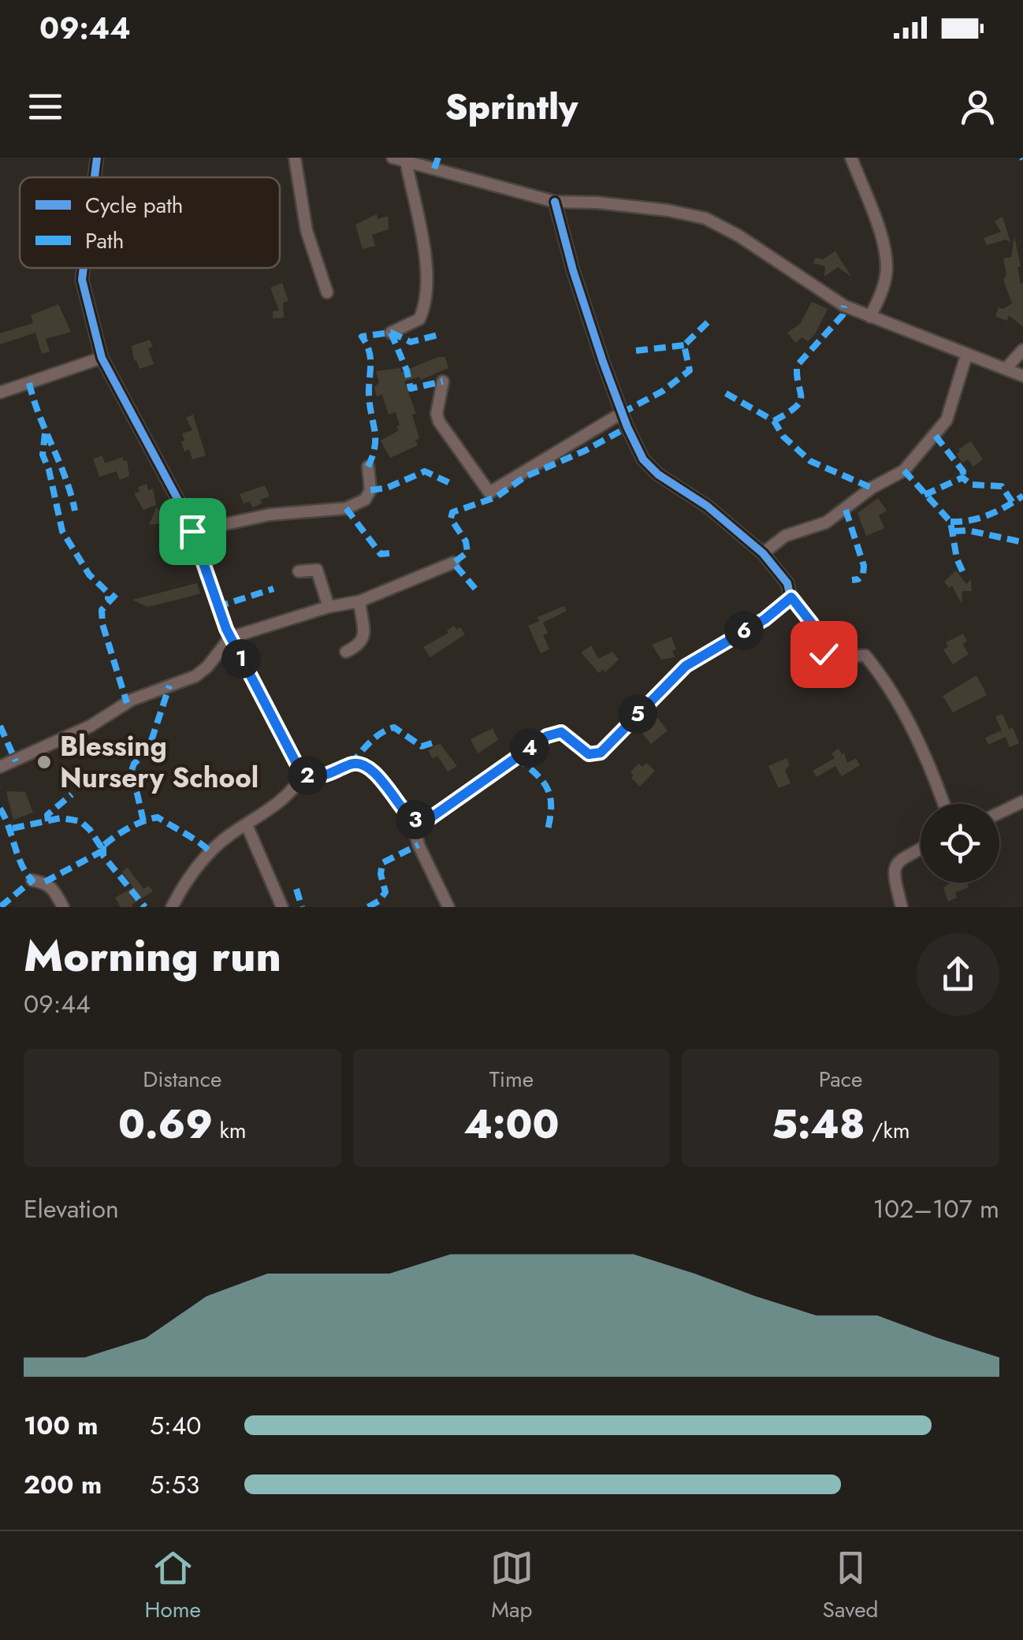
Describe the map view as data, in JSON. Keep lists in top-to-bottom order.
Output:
{
  "places": ["Blessing Nursery School"],
  "legend": ["Cycle path", "Path"],
  "page": {
    "status": "09:44",
    "header": "Sprintly",
    "pins": [
      "6",
      "1",
      "5",
      "4",
      "2",
      "3"
    ],
    "heading": ["Morning run", "09:44"],
    "stats": [
      ["Distance", "0.69 km"],
      ["Time", "4:00"],
      ["Pace", "5:48 /km"]
    ],
    "chart": ["Elevation", "102–107 m"],
    "list": [
      {
        "name": "100 m",
        "note": "5:40"
      },
      {
        "name": "200 m",
        "note": "5:53"
      }
    ],
    "tabs": ["Home", "Map", "Saved"]
  }
}
